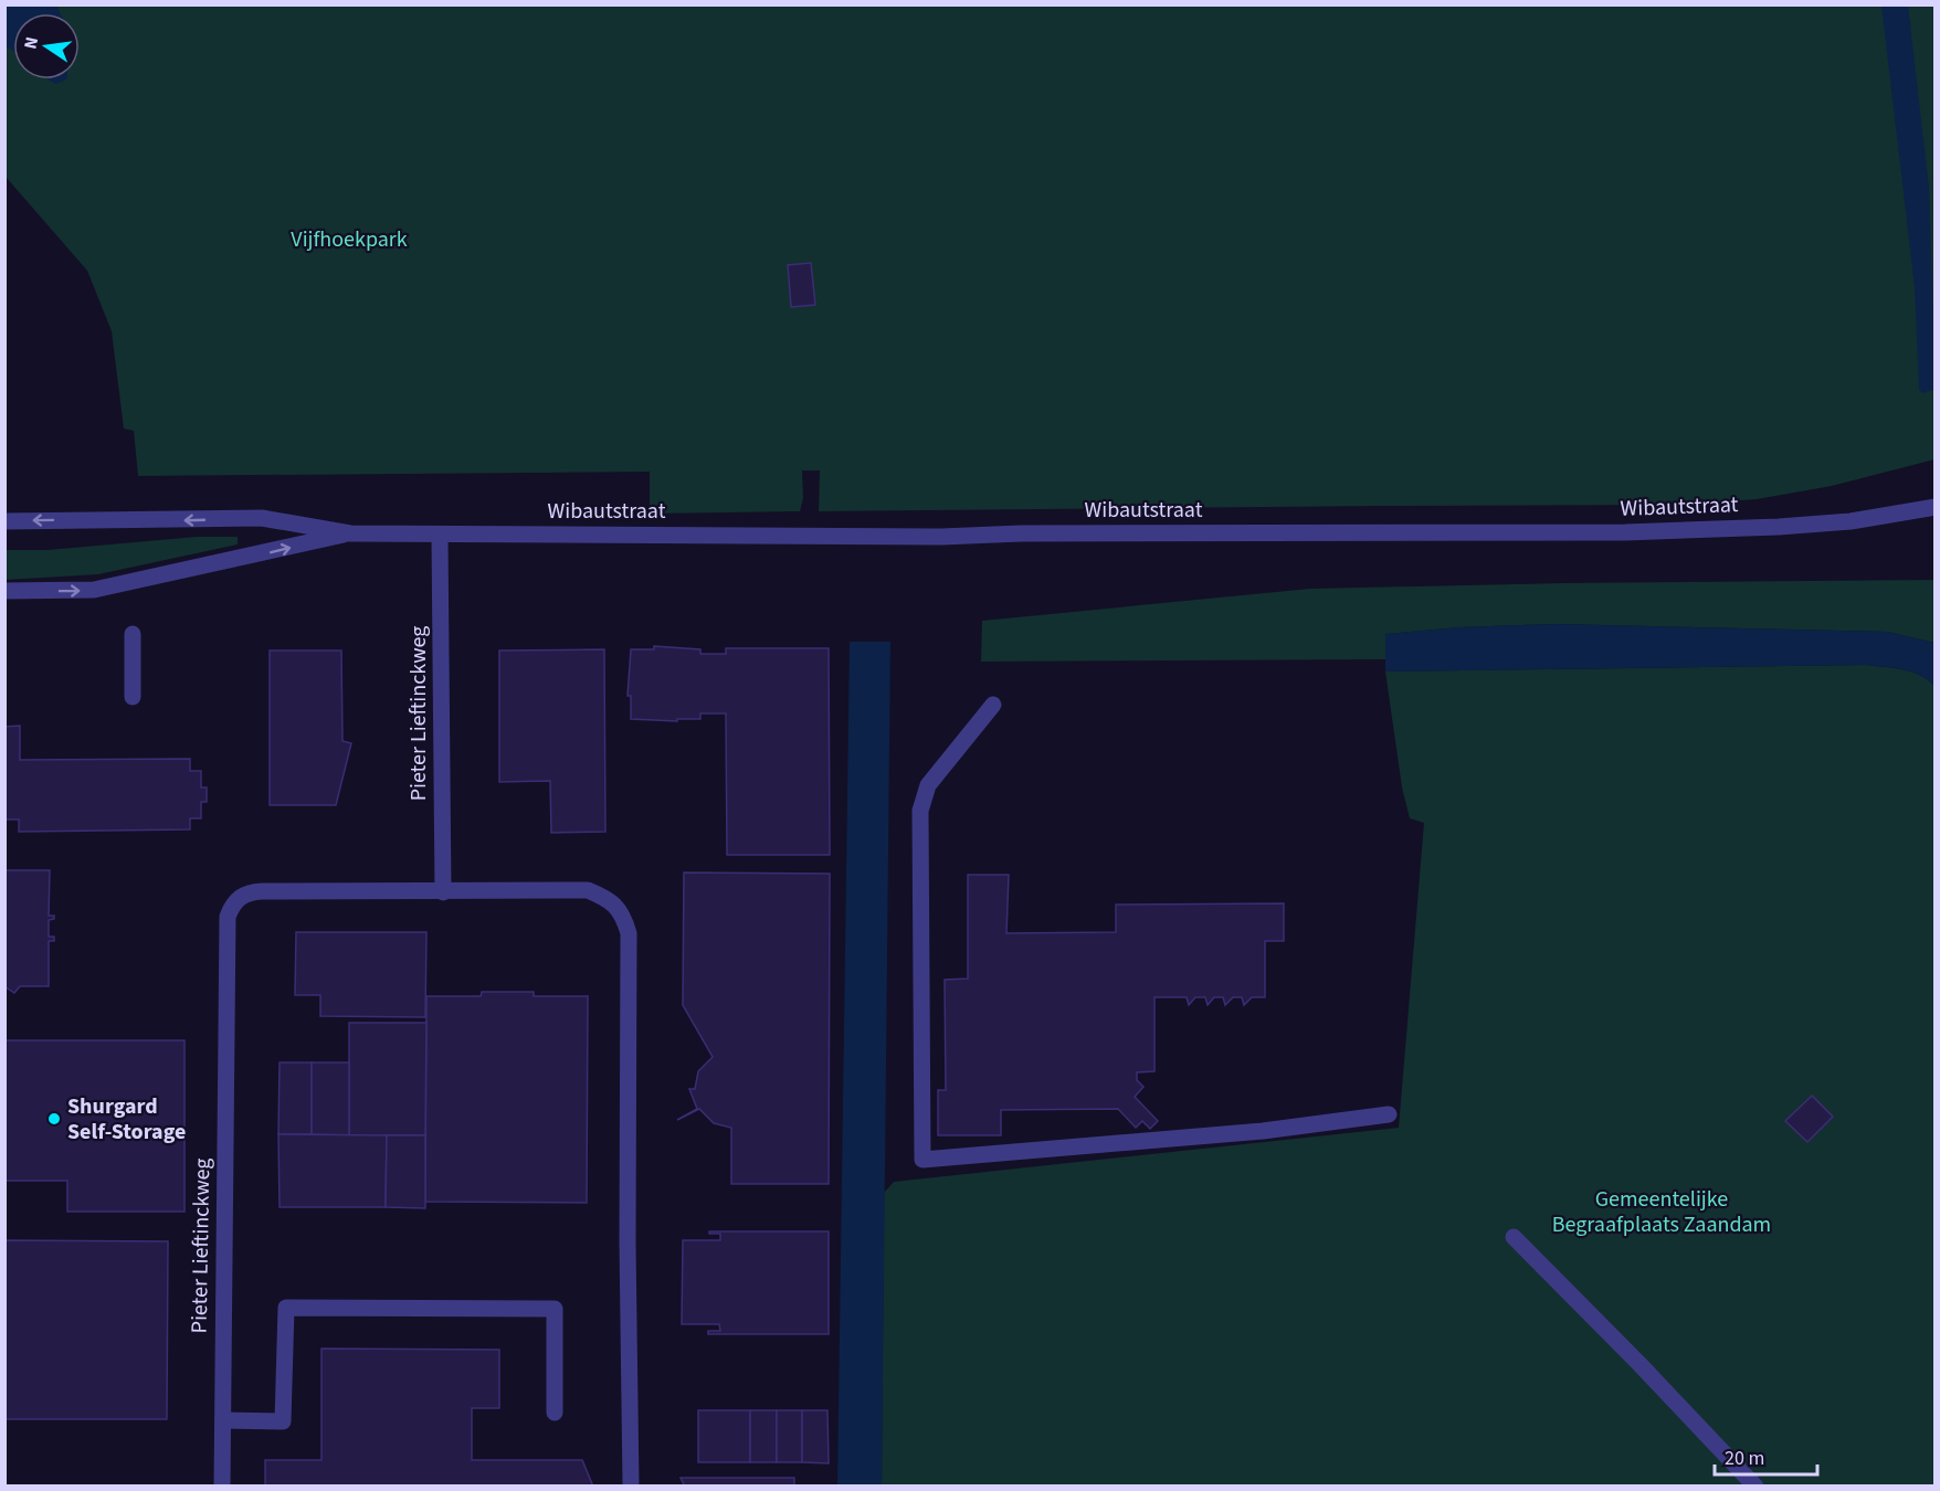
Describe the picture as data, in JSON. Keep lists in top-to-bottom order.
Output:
{
  "streets": {
    "street": ["Wibautstraat", "Pieter Lieftinckweg"]
  },
  "crossings": [
    ["Wibautstraat", "Pieter Lieftinckweg"]
  ],
  "parks": ["Vijfhoekpark", "Gemeentelijke Begraafplaats Zaandam"],
  "places": ["Shurgard Self-Storage"],
  "scale_bar": "20 m",
  "north": "left"
}
